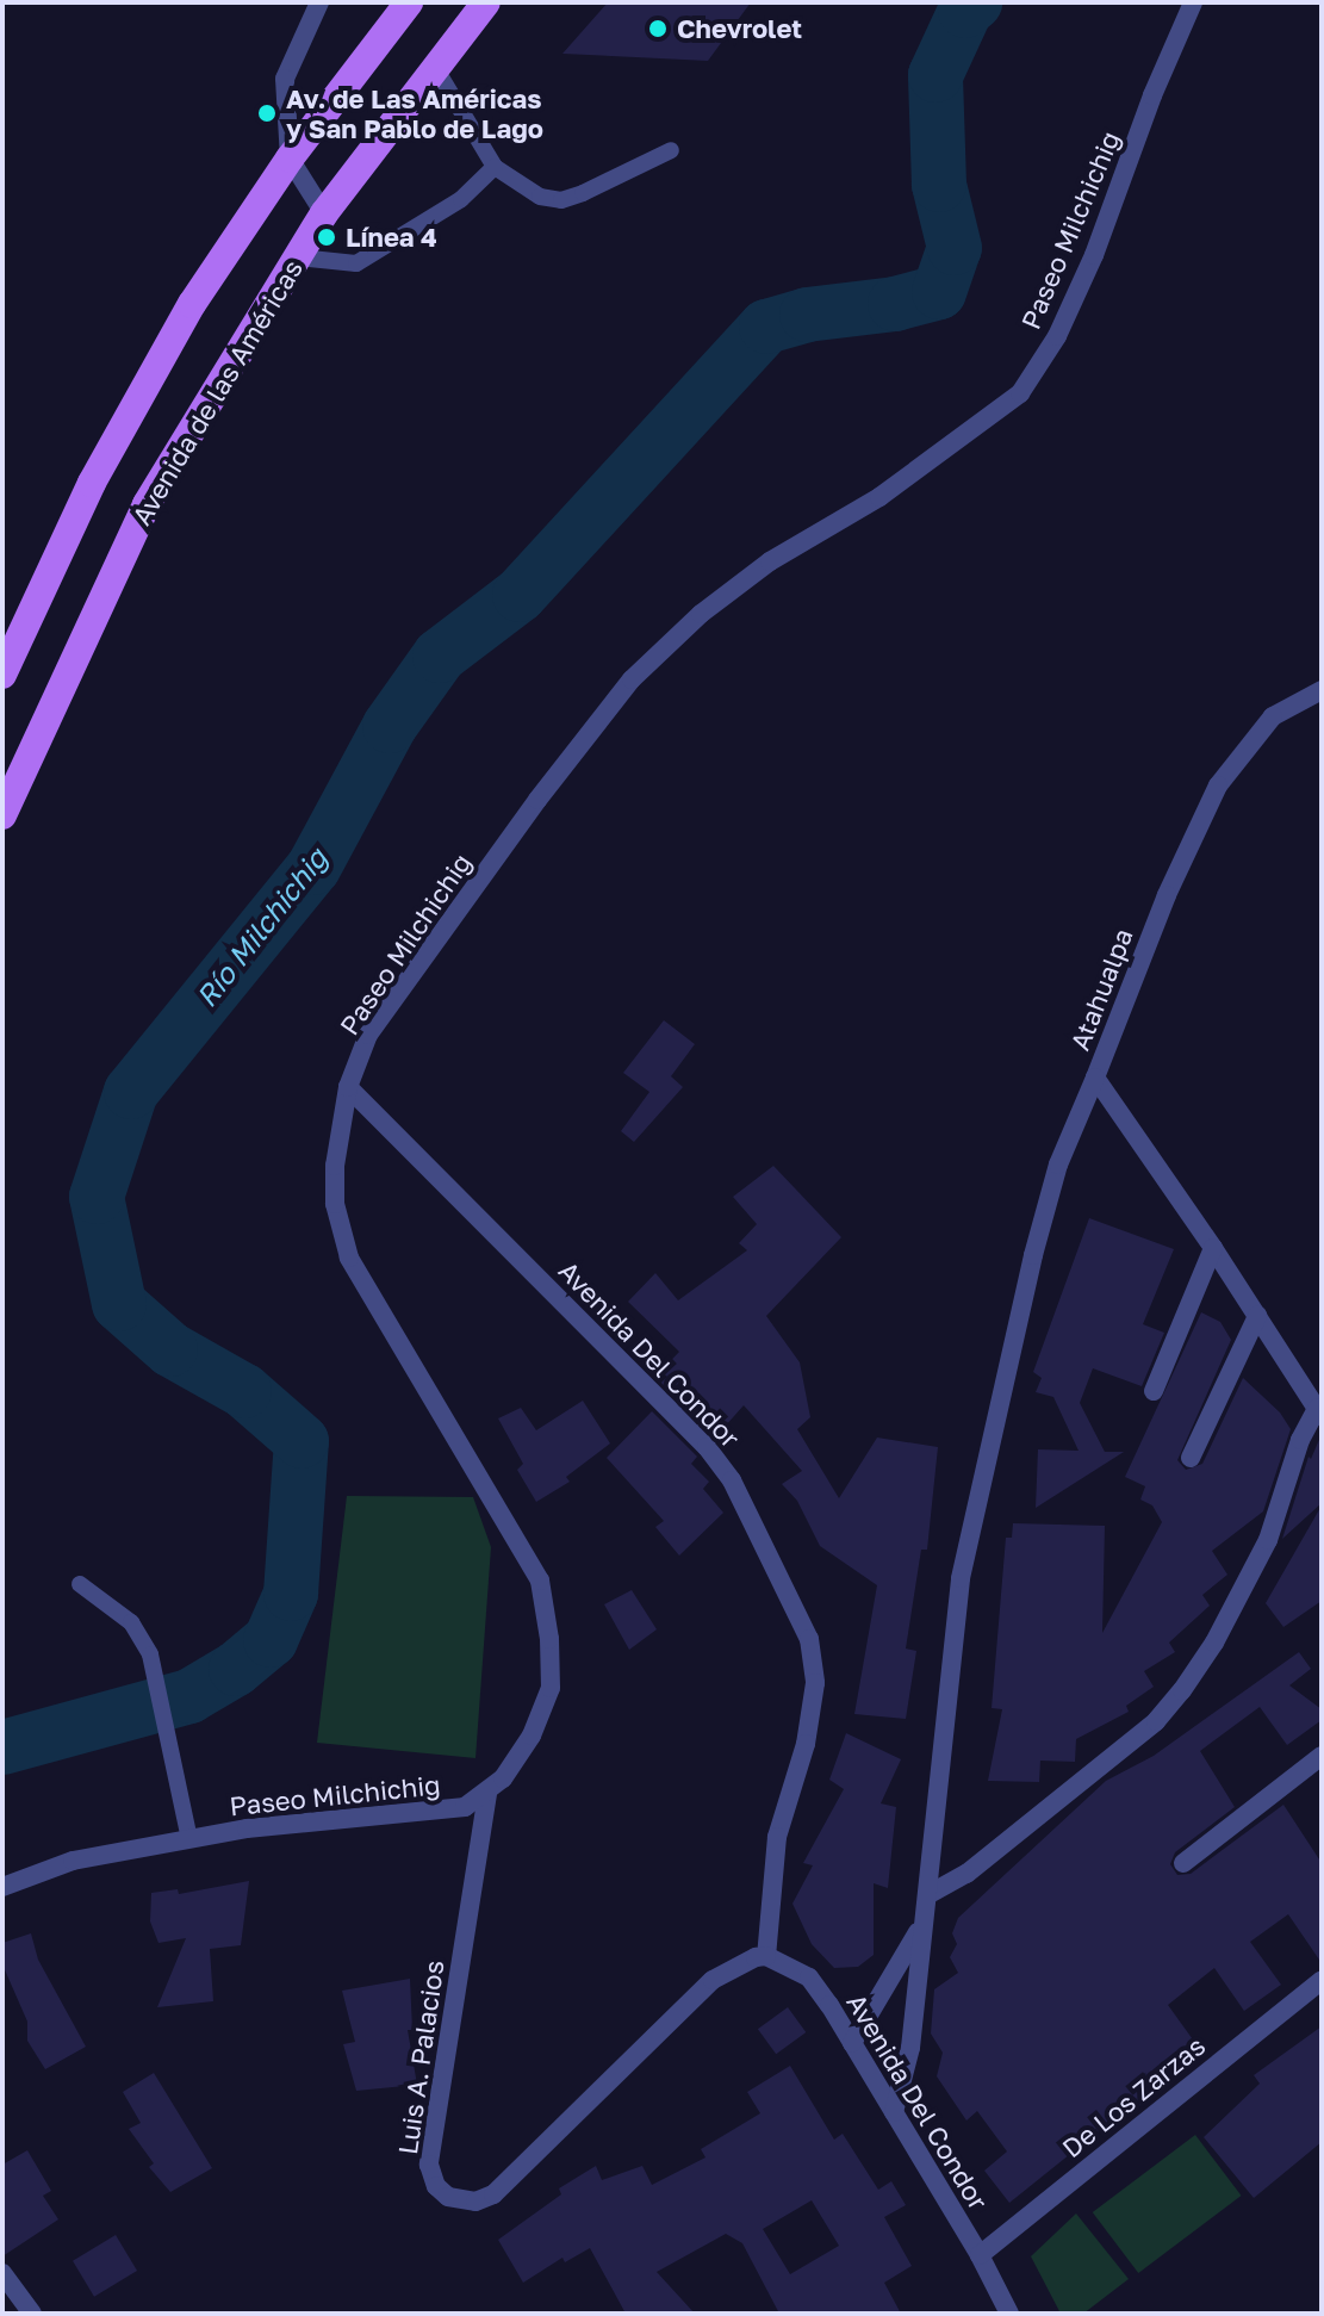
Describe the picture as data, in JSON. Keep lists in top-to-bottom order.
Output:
{
  "streets": {
    "main road": ["Avenida de las Américas"],
    "street": [
      "Paseo Milchichig",
      "Atahualpa",
      "Avenida Del Condor",
      "Luis A. Palacios",
      "De Los Zarzas"
    ]
  },
  "crossings": [
    ["Paseo Milchichig", "Avenida Del Condor"],
    ["Paseo Milchichig", "Luis A. Palacios"],
    ["Avenida Del Condor", "Luis A. Palacios"],
    ["Avenida Del Condor", "De Los Zarzas"]
  ],
  "water": ["Río Milchichig"],
  "places": ["Chevrolet", "Av. de Las Américas y San Pablo de Lago", "Línea 4"]
}
